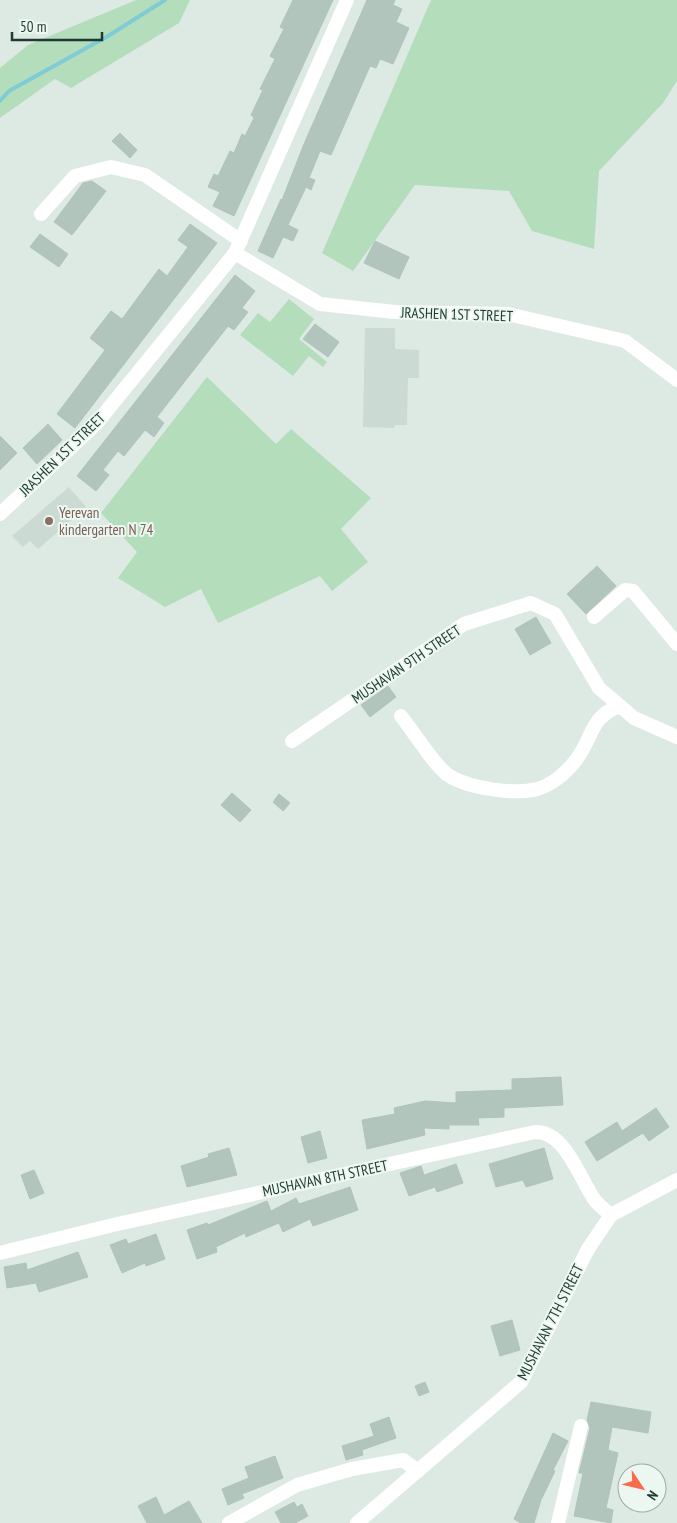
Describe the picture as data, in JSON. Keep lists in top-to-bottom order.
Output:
{
  "streets": {
    "street": [
      "JRASHEN 1ST STREET",
      "MUSHAVAN 9TH STREET",
      "MUSHAVAN 8TH STREET",
      "MUSHAVAN 7TH STREET"
    ]
  },
  "crossings": [
    ["MUSHAVAN 8TH STREET", "MUSHAVAN 7TH STREET"]
  ],
  "places": ["Yerevan kindergarten N 74"],
  "scale_bar": "50 m",
  "north": "bottom right"
}
